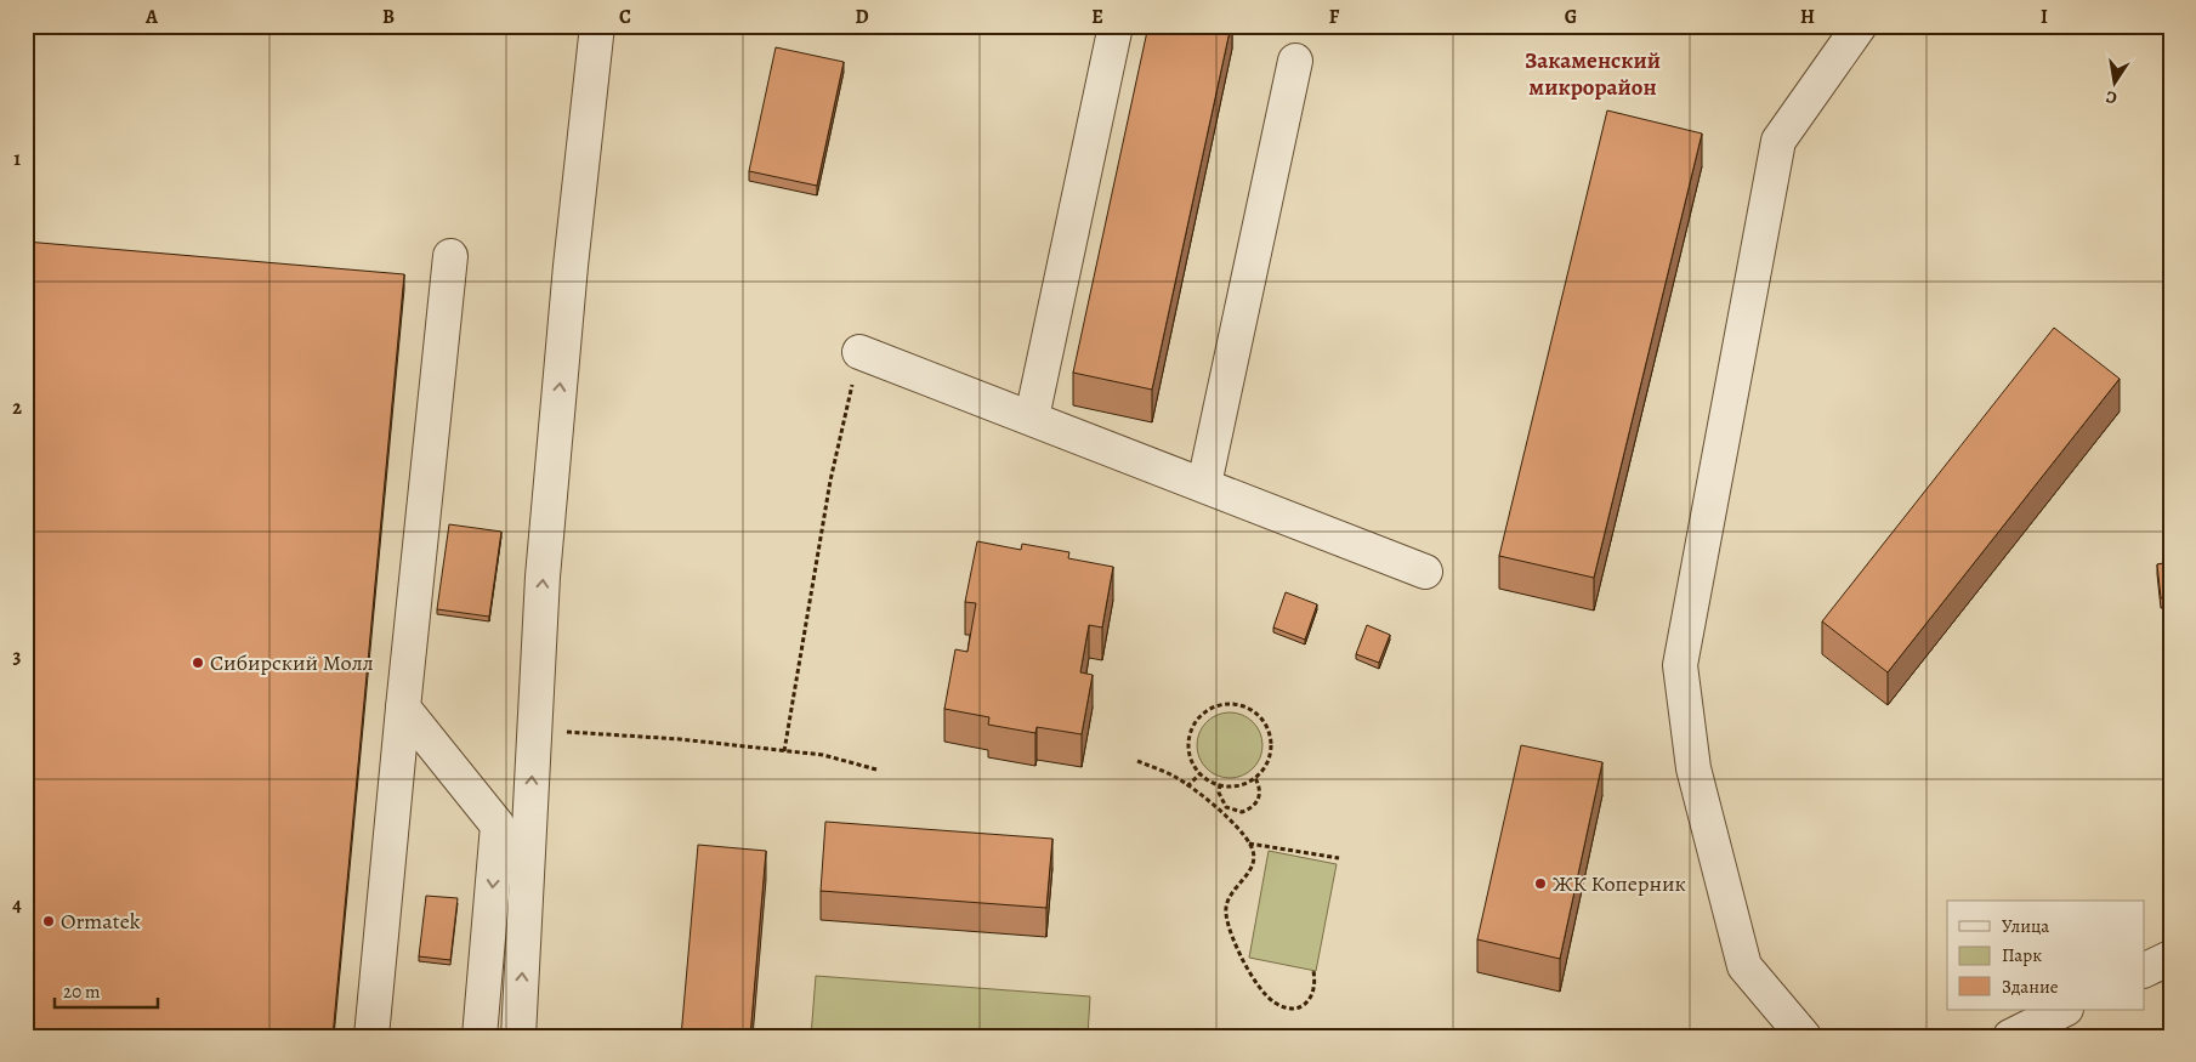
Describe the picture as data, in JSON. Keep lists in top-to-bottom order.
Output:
{
  "districts": ["Закаменский микрорайон"],
  "places": ["Сибирский Молл", "ЖК Коперник", "Ormatek"],
  "legend": ["Улица", "Парк", "Здание"],
  "scale_bar": "20 m",
  "north": "bottom",
  "grid": {
    "columns": [
      "A",
      "B",
      "C",
      "D",
      "E",
      "F",
      "G",
      "H",
      "I"
    ],
    "rows": [
      "1",
      "2",
      "3",
      "4"
    ]
  }
}
